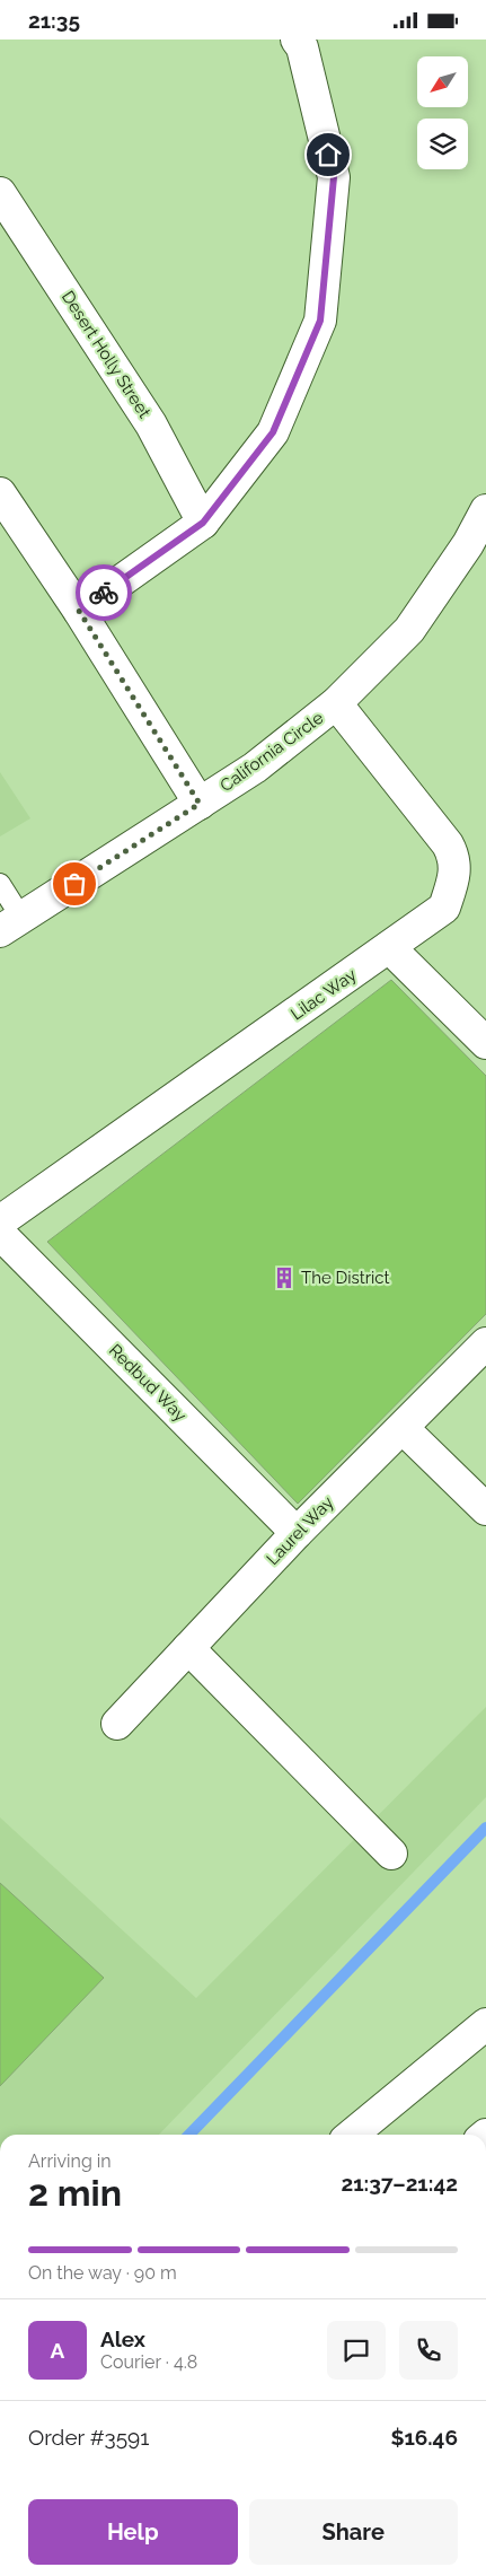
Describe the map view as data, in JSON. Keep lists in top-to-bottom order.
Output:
{
  "streets": {
    "main road": [
      "Desert Holly Street",
      "California Circle",
      "Lilac Way",
      "Redbud Way",
      "Laurel Way"
    ]
  },
  "crossings": [
    ["California Circle", "Lilac Way"],
    ["Redbud Way", "Laurel Way"]
  ],
  "places": {
    "building": ["The District"]
  },
  "north": "bottom left",
  "page": {
    "status": "21:35",
    "heading": ["2 min", "Arriving in", "21:37–21:42"],
    "panel": [
      "Alex",
      "Courier · 4.8",
      "Order #3591",
      "$16.46"
    ],
    "bar": "On the way · 90 m",
    "round": "A",
    "buttons": ["Help", "Share"]
  }
}
